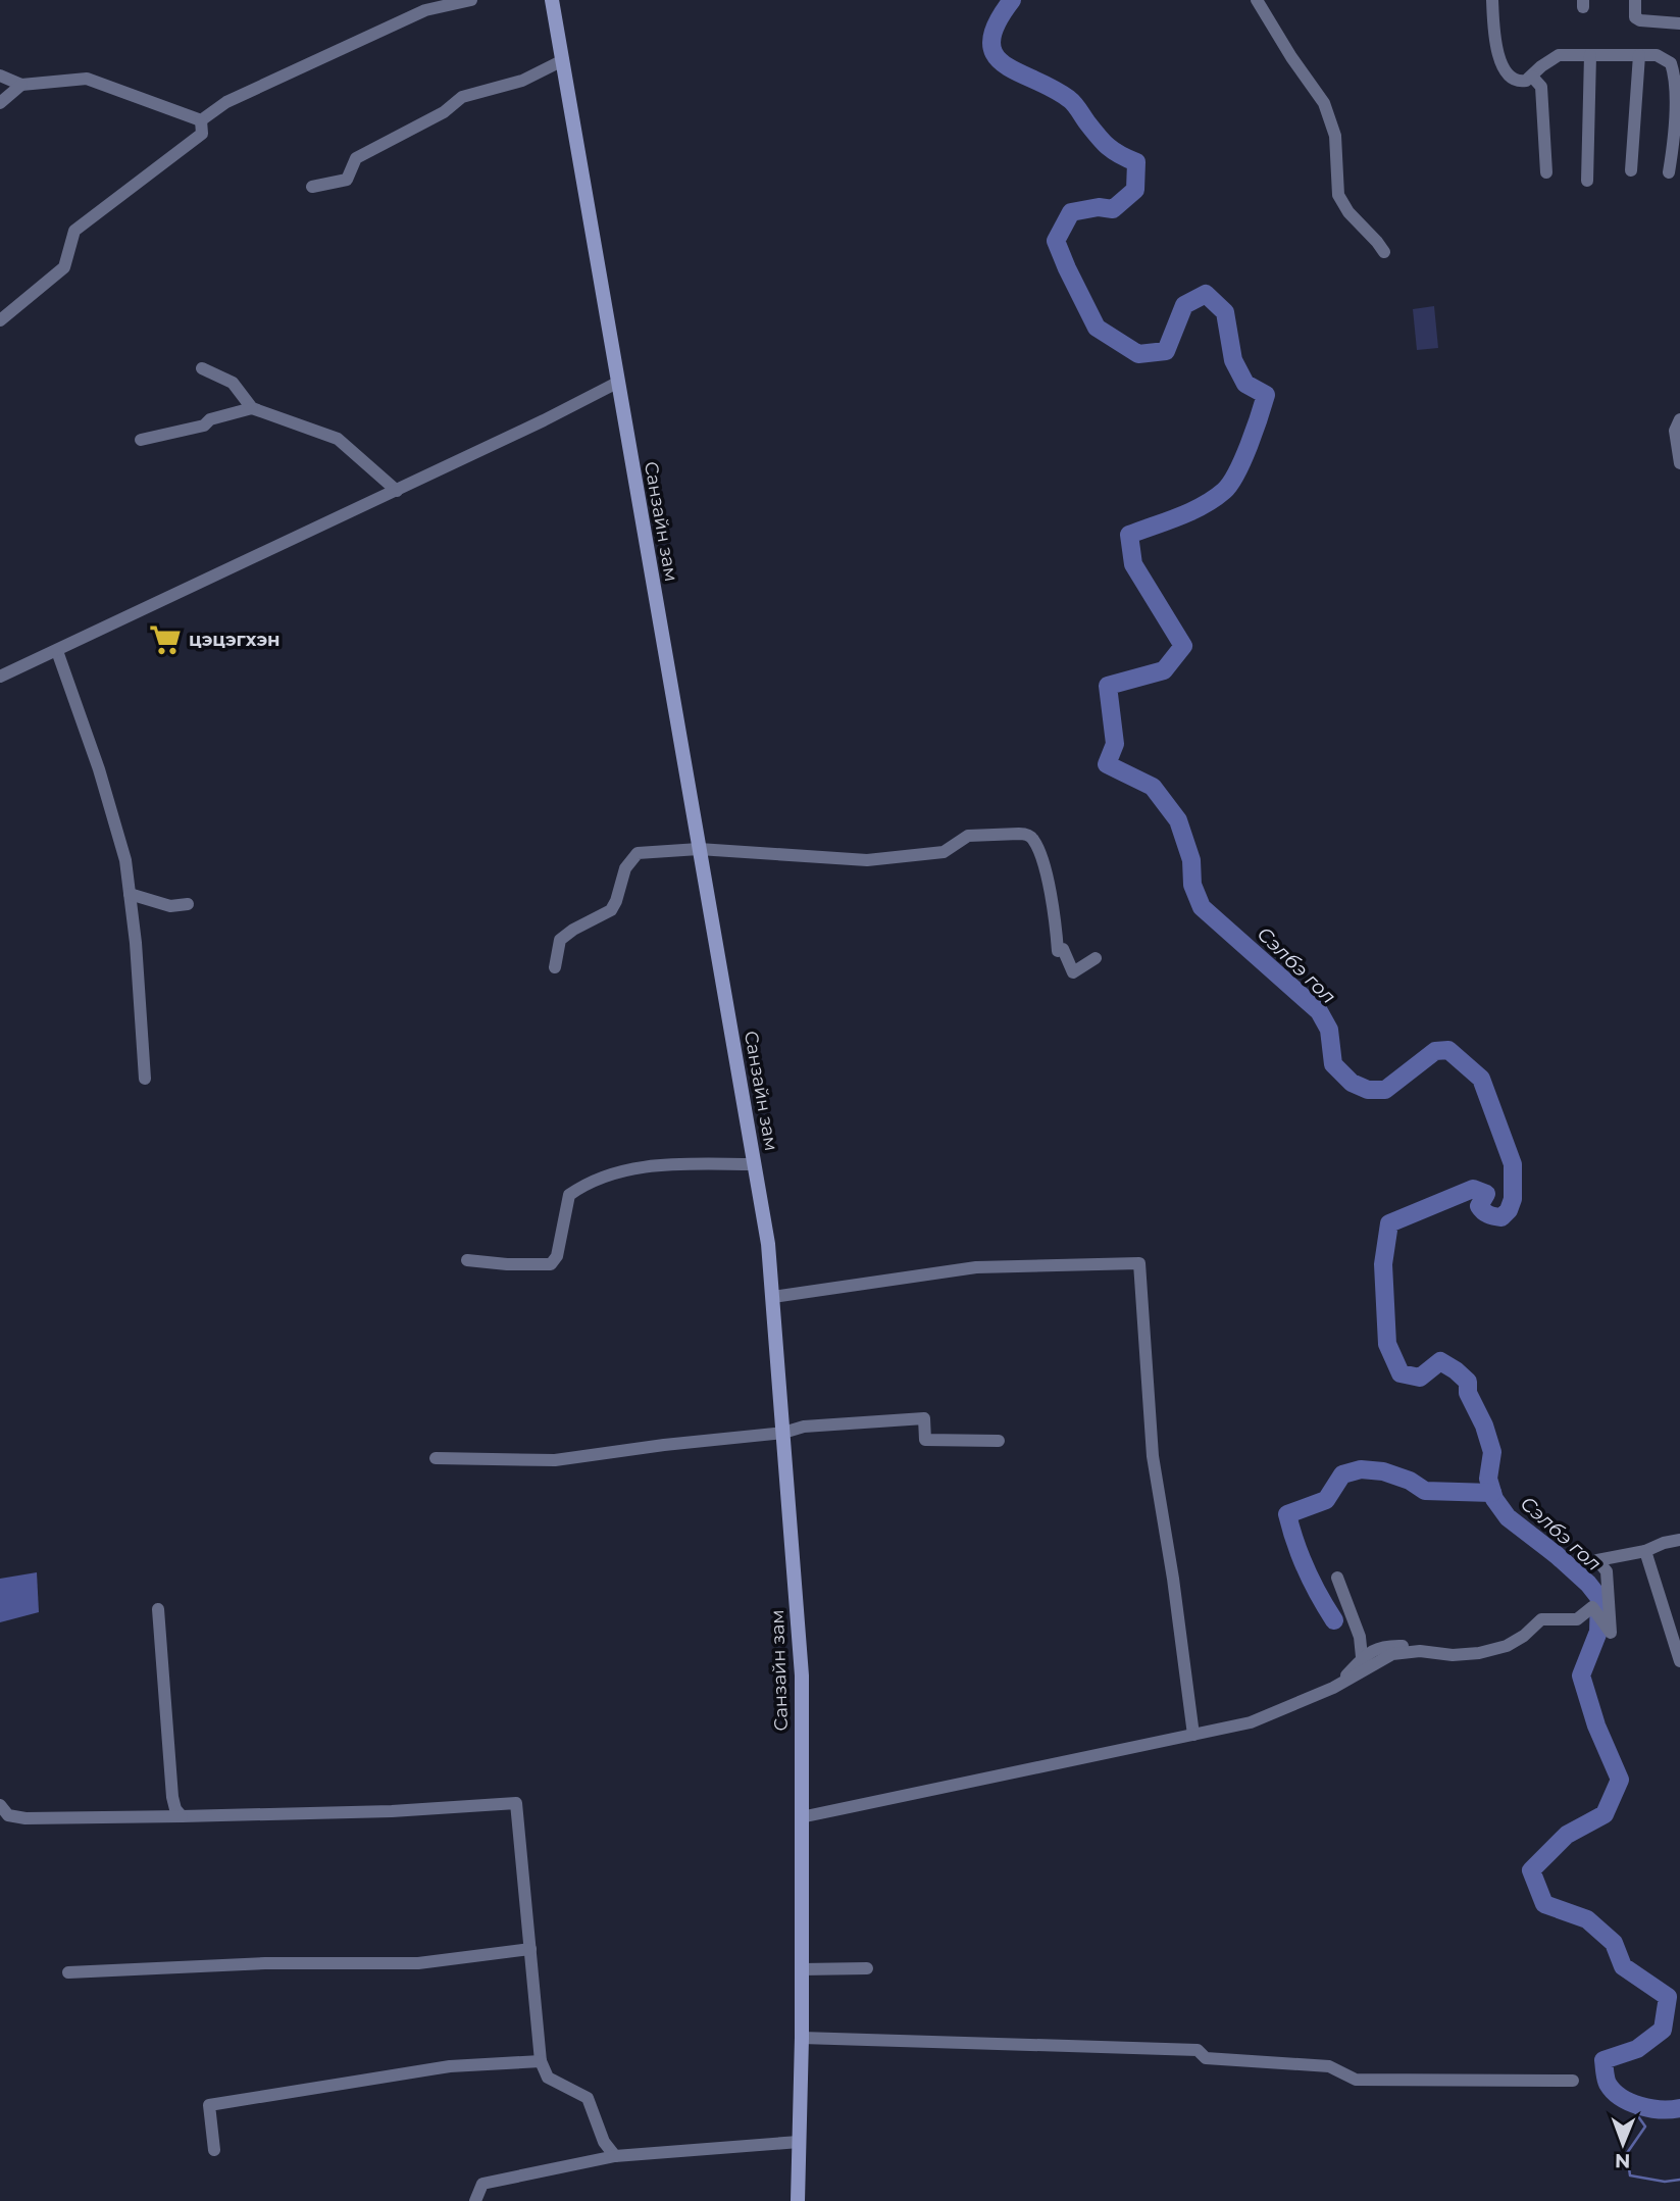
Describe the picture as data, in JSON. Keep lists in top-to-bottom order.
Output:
{
  "streets": {
    "main road": ["Санзайн зам"]
  },
  "water": ["Сэлбэ гол"],
  "places": {
    "supermarket": ["цэцэгхэн"]
  },
  "north": "bottom"
}
